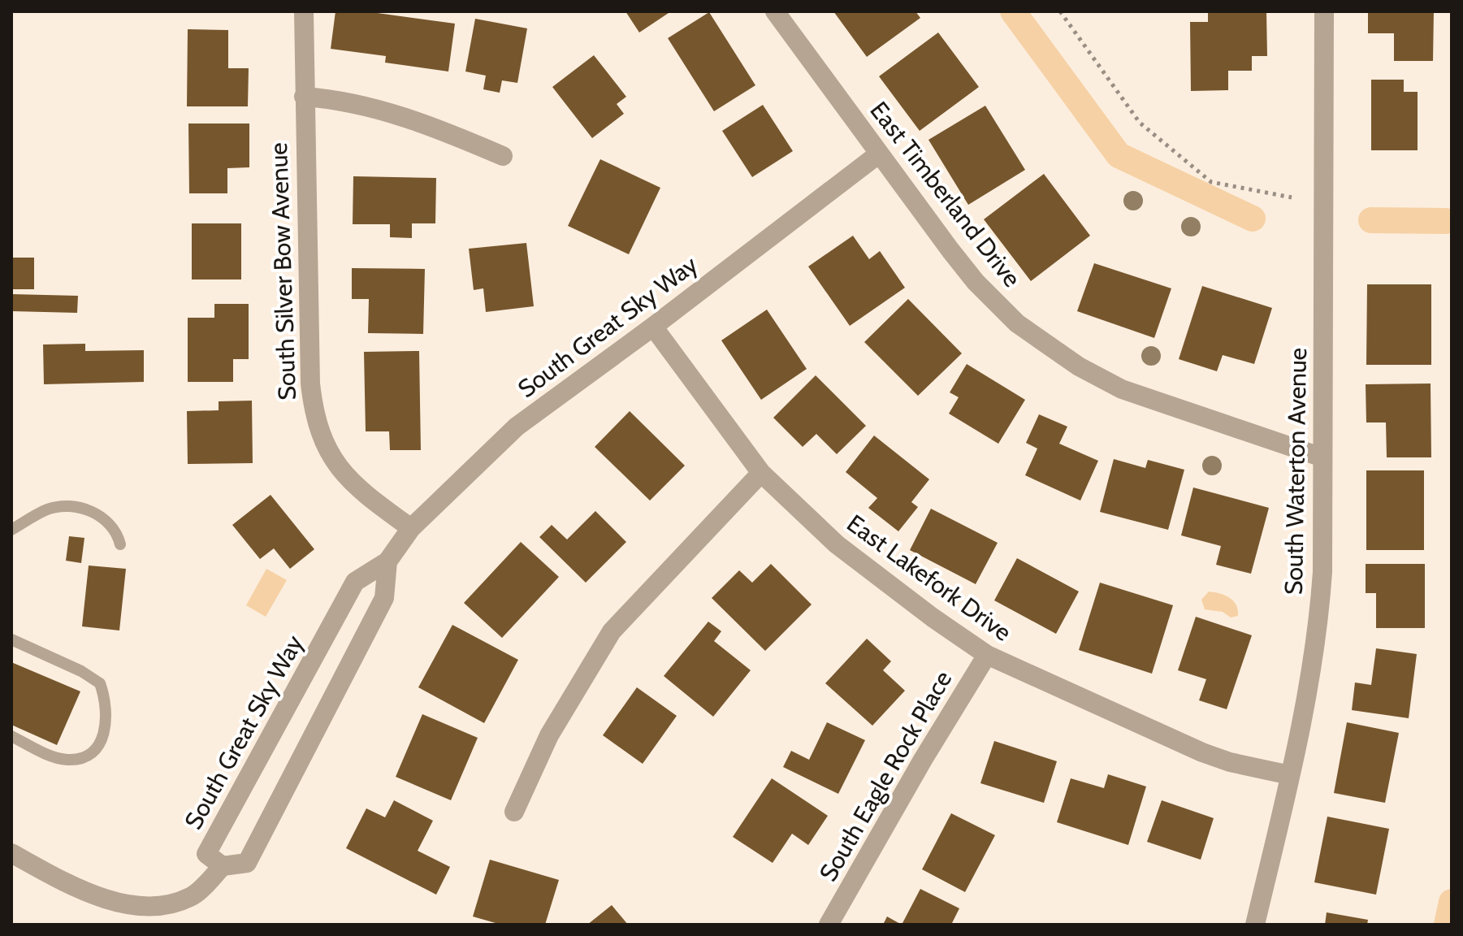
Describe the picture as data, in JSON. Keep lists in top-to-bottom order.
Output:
{
  "streets": {
    "street": [
      "East Timberland Drive",
      "South Silver Bow Avenue",
      "South Great Sky Way",
      "South Waterton Avenue",
      "East Lakefork Drive",
      "South Eagle Rock Place"
    ]
  },
  "crossings": [
    ["East Timberland Drive", "South Great Sky Way"],
    ["East Timberland Drive", "South Waterton Avenue"],
    ["South Silver Bow Avenue", "South Great Sky Way"],
    ["South Great Sky Way", "East Lakefork Drive"],
    ["South Waterton Avenue", "East Lakefork Drive"],
    ["East Lakefork Drive", "South Eagle Rock Place"]
  ]
}
